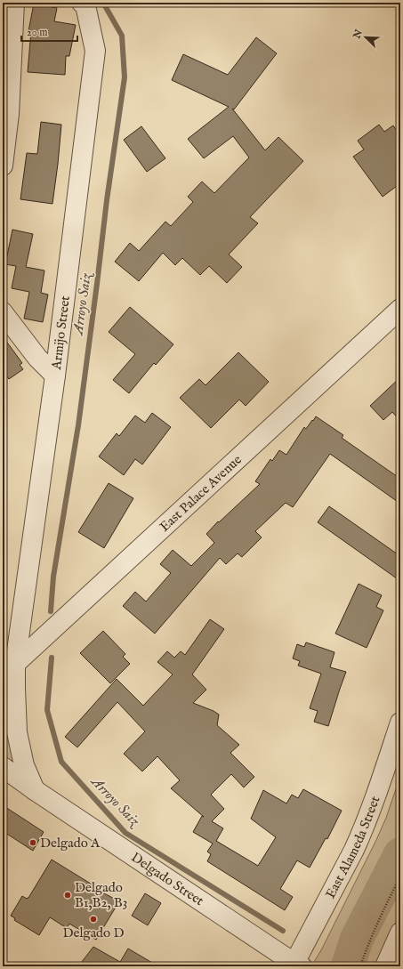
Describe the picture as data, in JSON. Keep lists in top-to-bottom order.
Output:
{
  "streets": {
    "street": [
      "Armijo Street",
      "East Palace Avenue",
      "East Alameda Street",
      "Delgado Street"
    ]
  },
  "crossings": [
    ["Armijo Street", "East Palace Avenue"],
    ["East Alameda Street", "Delgado Street"]
  ],
  "water": ["Arroyo Saiz"],
  "places": ["Delgado A", "Delgado B1,B2, B3", "Delgado D"],
  "scale_bar": "20 m",
  "north": "top left"
}
